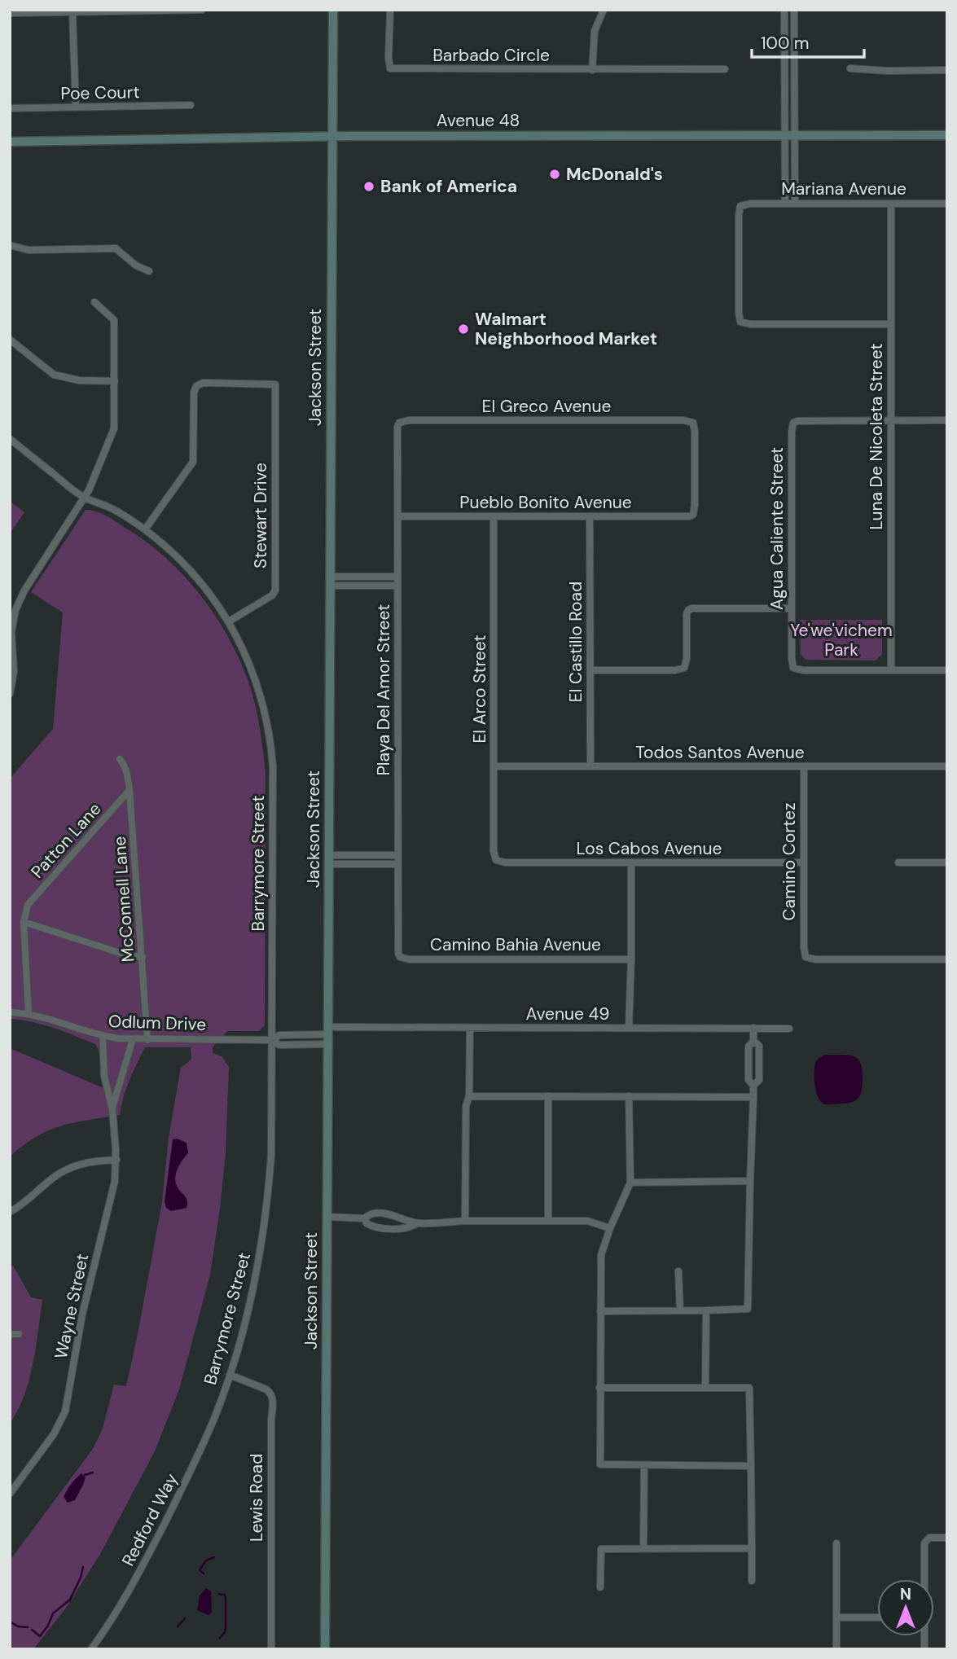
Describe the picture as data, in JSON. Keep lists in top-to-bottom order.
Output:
{
  "streets": {
    "main road": ["Avenue 48", "Jackson Street"],
    "street": [
      "Barbado Circle",
      "Poe Court",
      "Mariana Avenue",
      "El Greco Avenue",
      "Luna De Nicoleta Street",
      "Pueblo Bonito Avenue",
      "Stewart Drive",
      "Agua Caliente Street",
      "El Castillo Road",
      "El Arco Street",
      "Playa Del Amor Street",
      "Todos Santos Avenue",
      "Patton Lane",
      "Los Cabos Avenue",
      "Camino Cortez",
      "Barrymore Street",
      "McConnell Lane",
      "Camino Bahia Avenue",
      "Avenue 49",
      "Odlum Drive",
      "Wayne Street",
      "Lewis Road",
      "Redford Way"
    ]
  },
  "crossings": [
    ["Avenue 48", "Jackson Street"],
    ["Mariana Avenue", "Luna De Nicoleta Street"],
    ["Jackson Street", "Odlum Drive"],
    ["El Greco Avenue", "Pueblo Bonito Avenue"],
    ["El Greco Avenue", "Playa Del Amor Street"],
    ["Luna De Nicoleta Street", "Agua Caliente Street"],
    ["Pueblo Bonito Avenue", "El Castillo Road"],
    ["Pueblo Bonito Avenue", "El Arco Street"],
    ["Pueblo Bonito Avenue", "Playa Del Amor Street"],
    ["Stewart Drive", "Barrymore Street"],
    ["El Castillo Road", "Todos Santos Avenue"],
    ["El Arco Street", "Todos Santos Avenue"],
    ["El Arco Street", "Los Cabos Avenue"],
    ["Playa Del Amor Street", "Camino Bahia Avenue"],
    ["Todos Santos Avenue", "Camino Cortez"],
    ["Patton Lane", "McConnell Lane"],
    ["Patton Lane", "Odlum Drive"],
    ["Los Cabos Avenue", "Camino Cortez"],
    ["Barrymore Street", "Odlum Drive"],
    ["Barrymore Street", "Lewis Road"],
    ["Barrymore Street", "Redford Way"],
    ["McConnell Lane", "Odlum Drive"],
    ["Avenue 49", "Odlum Drive"],
    ["Odlum Drive", "Wayne Street"]
  ],
  "parks": ["Ye'we'vichem Park"],
  "places": ["McDonald's", "Bank of America", "Walmart Neighborhood Market"],
  "scale_bar": "100 m",
  "north": "top"
}
